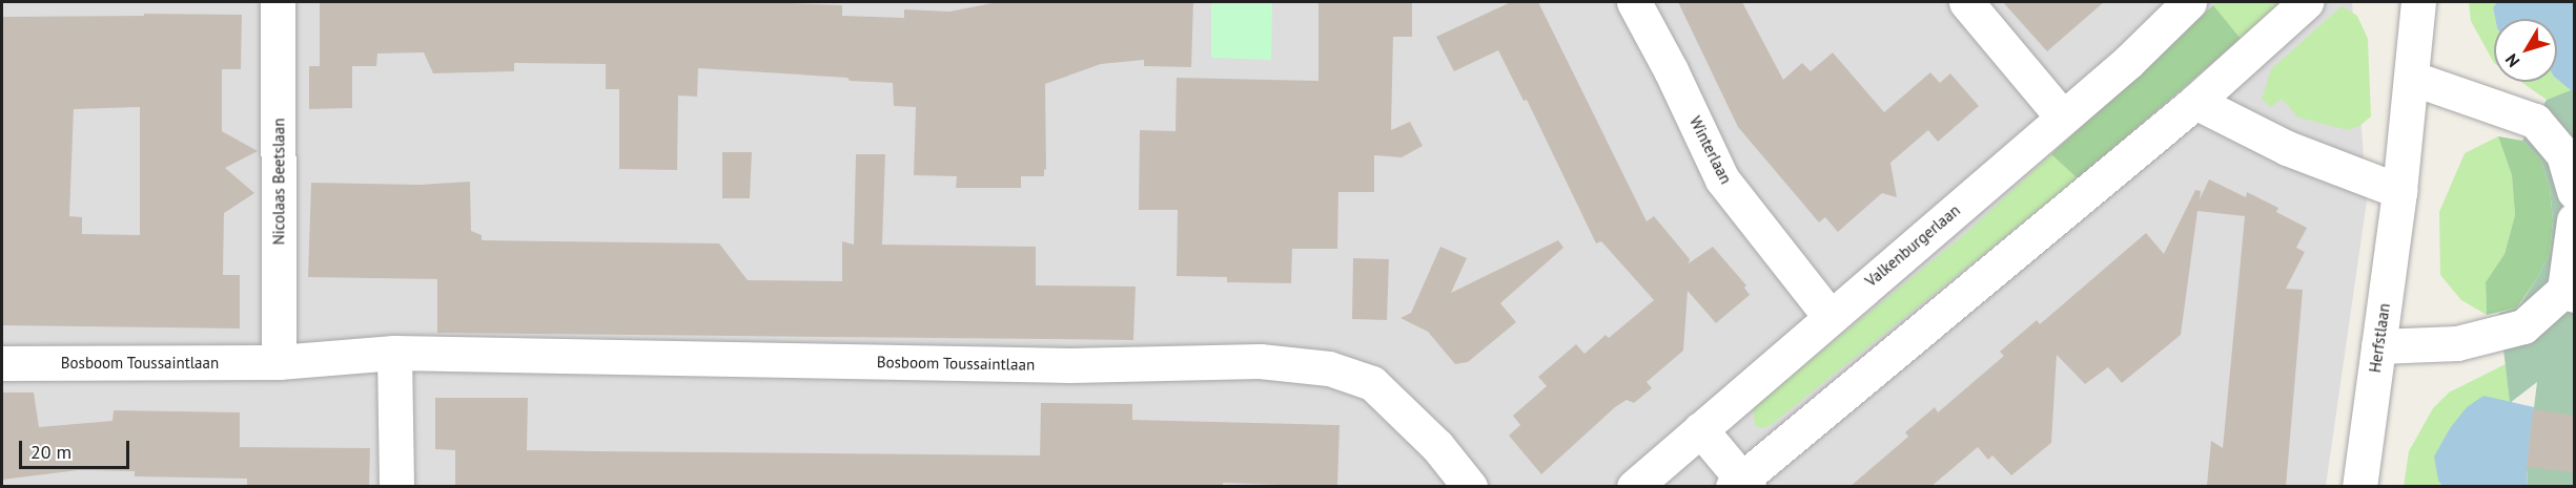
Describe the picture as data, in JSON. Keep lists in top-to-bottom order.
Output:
{
  "streets": {
    "street": [
      "Winterlaan",
      "Nicolaas Beetslaan",
      "Valkenburgerlaan",
      "Herfstlaan",
      "Bosboom Toussaintlaan"
    ]
  },
  "crossings": [
    ["Winterlaan", "Valkenburgerlaan"],
    ["Nicolaas Beetslaan", "Bosboom Toussaintlaan"]
  ],
  "scale_bar": "20 m",
  "north": "bottom left"
}
